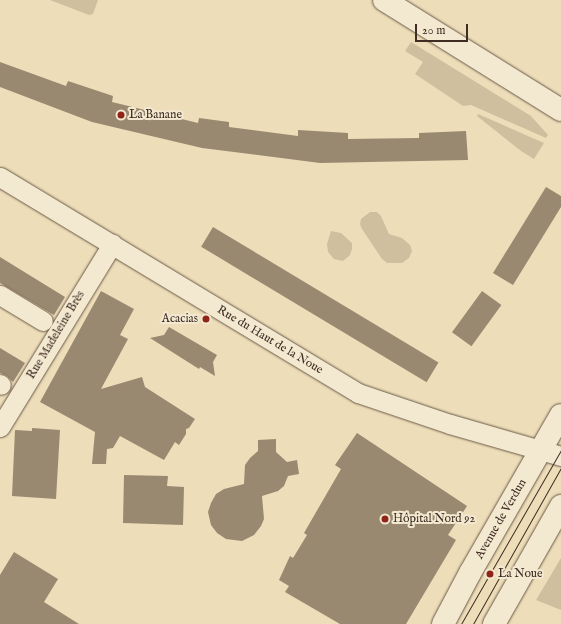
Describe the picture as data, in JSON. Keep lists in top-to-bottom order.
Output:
{
  "streets": {
    "main road": ["Avenue de Verdun"],
    "street": ["Rue Madeleine Brès", "Rue du Haut de la Noue"]
  },
  "crossings": [
    ["Rue Madeleine Brès", "Rue du Haut de la Noue"],
    ["Rue du Haut de la Noue", "Avenue de Verdun"]
  ],
  "places": [
    "La Banane",
    "Acacias",
    "Hôpital Nord 92",
    "La Noue"
  ],
  "scale_bar": "20 m"
}
